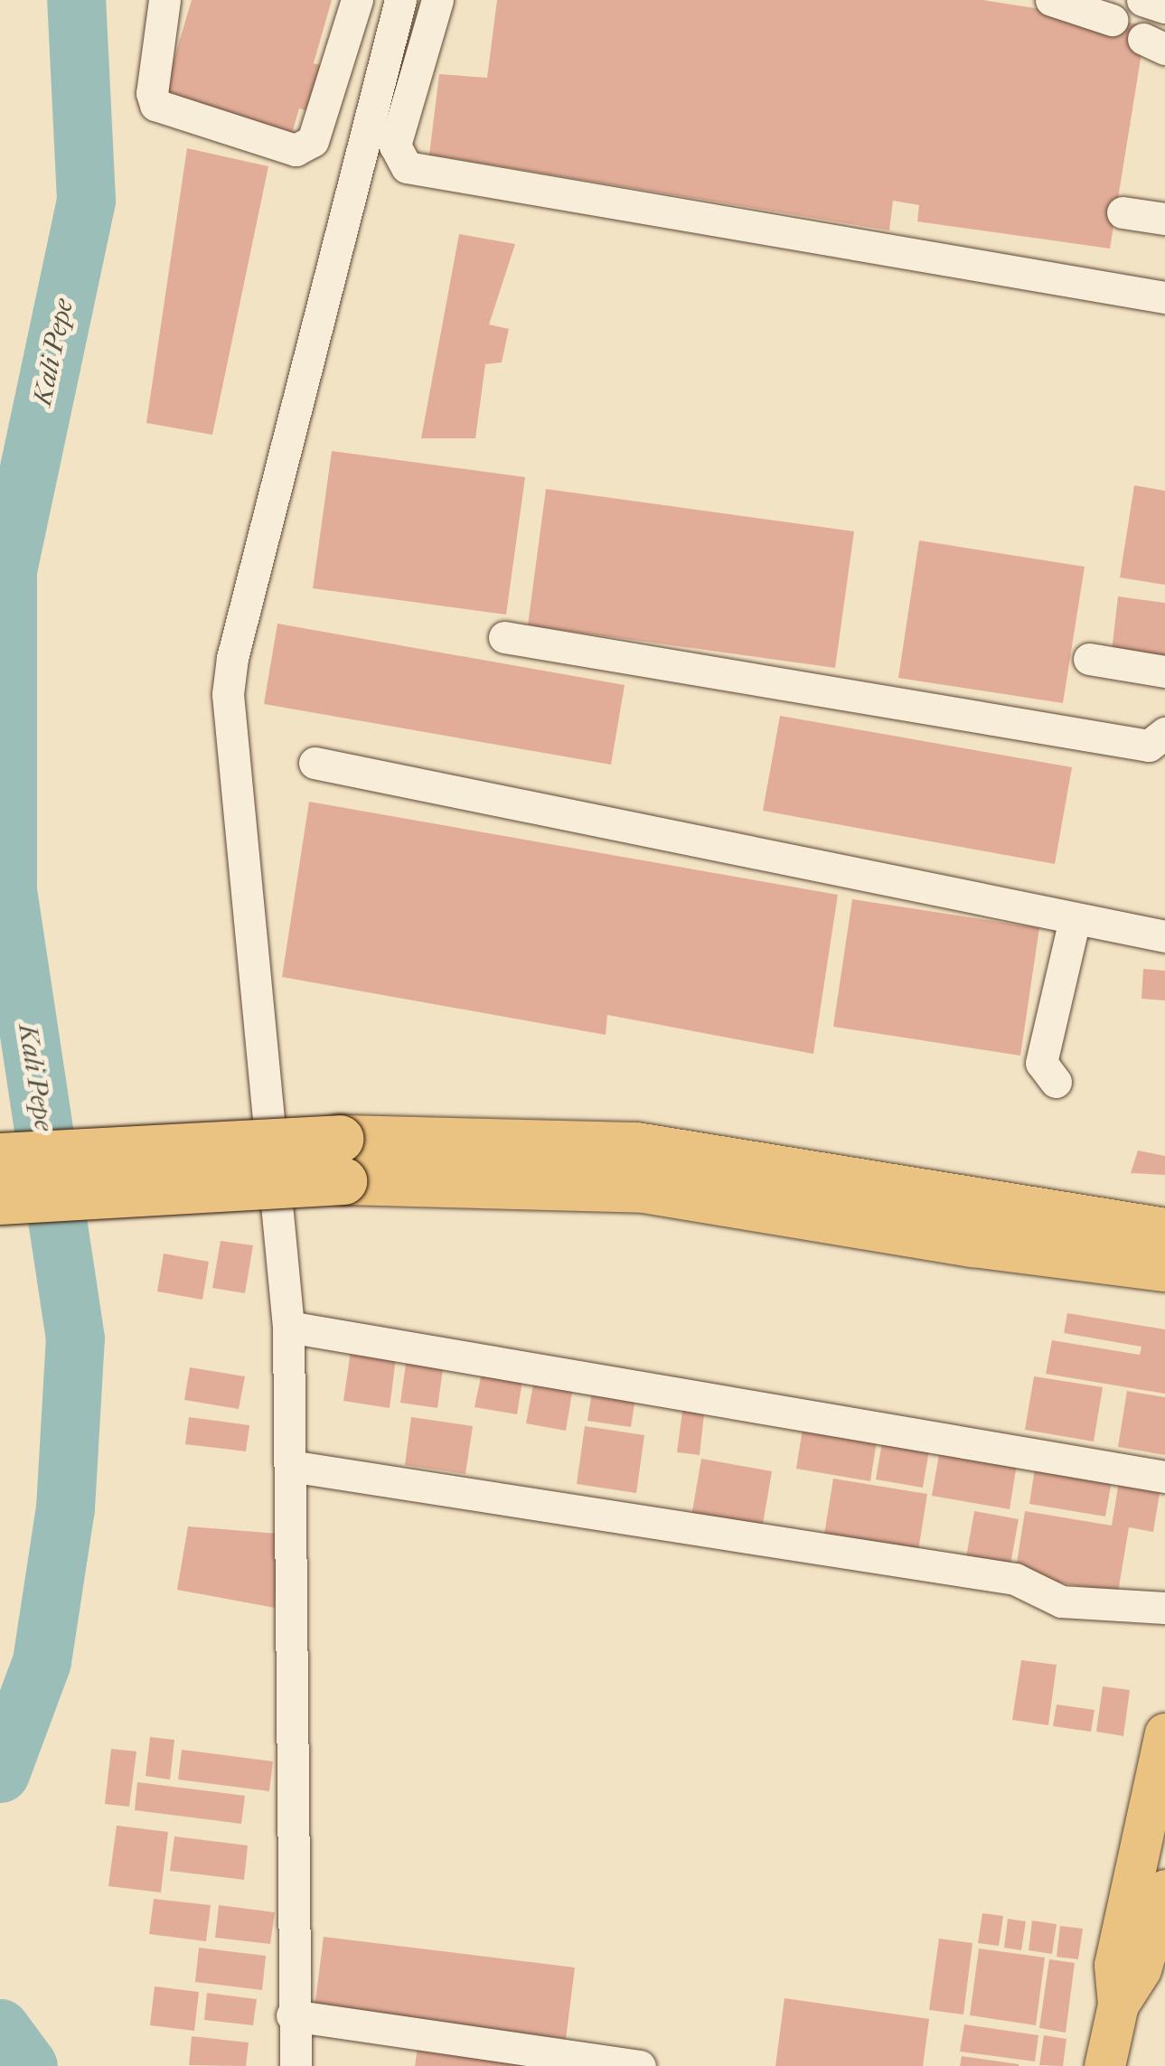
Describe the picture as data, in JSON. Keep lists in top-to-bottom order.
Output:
{
  "water": ["Kali Pepe"]
}
